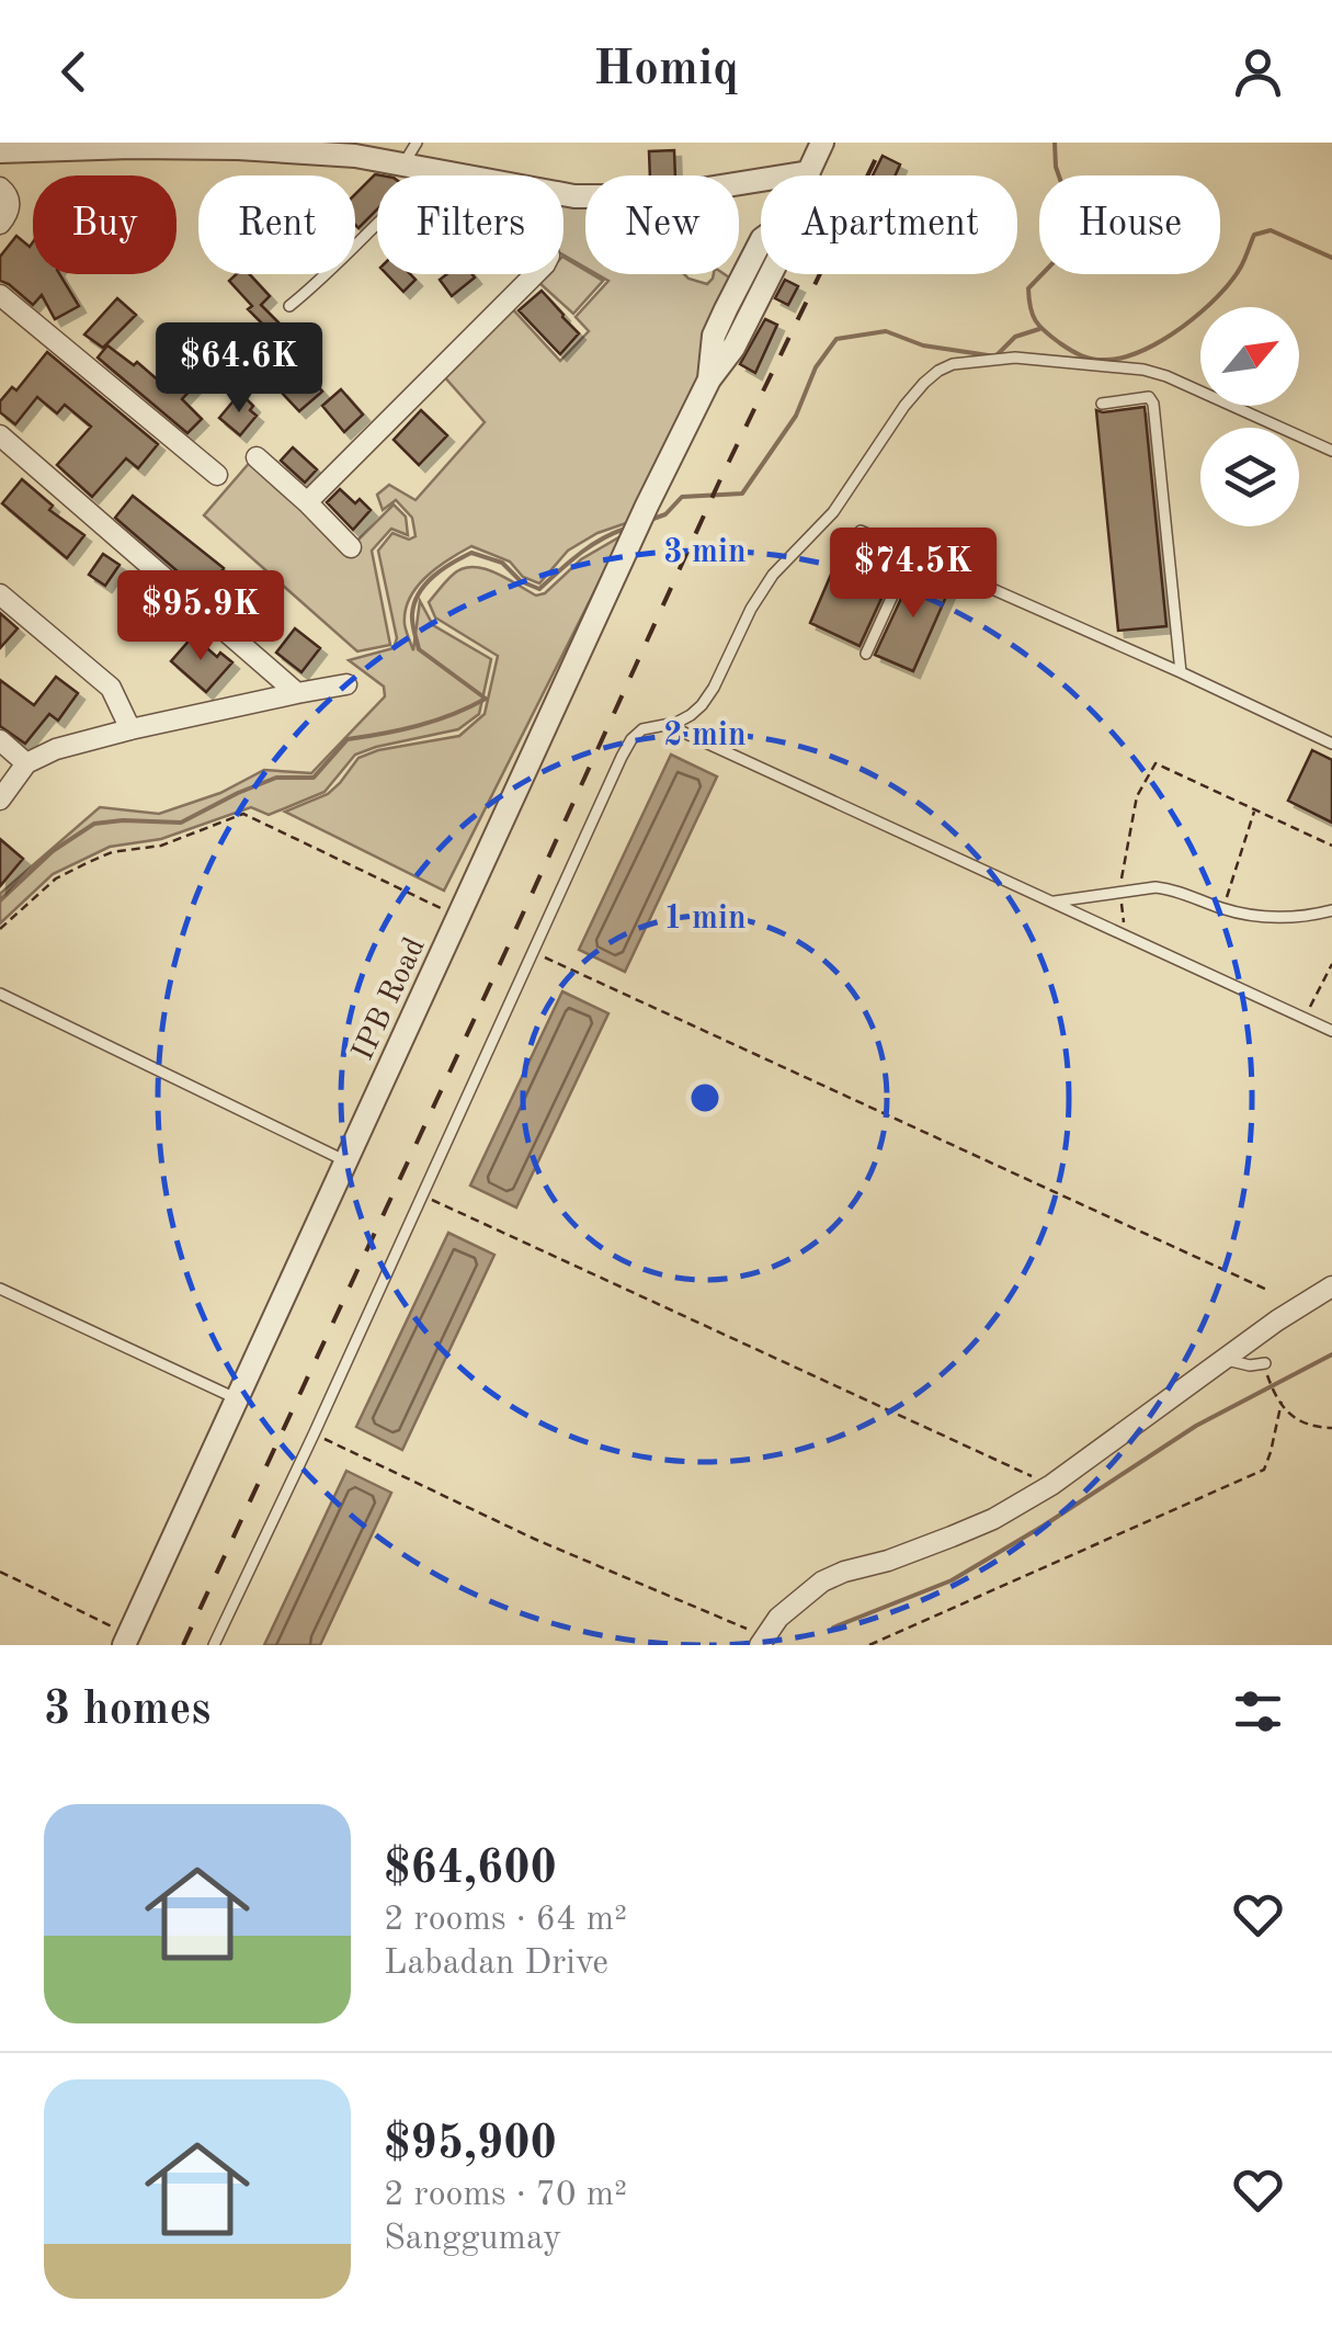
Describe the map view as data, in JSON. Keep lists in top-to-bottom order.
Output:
{
  "streets": {
    "street": ["IPB Road"]
  },
  "north": "top right",
  "page": {
    "header": "Homiq",
    "chip": [
      "Buy",
      "Rent",
      "Filters",
      "New",
      "Apartment",
      "House"
    ],
    "price": ["$64.6K", "$74.5K", "$95.9K"],
    "heading": "3 homes",
    "list": [
      {
        "name": "$64,600",
        "note": "2 rooms · 64 m² · Labadan Drive"
      },
      {
        "name": "$95,900",
        "note": "2 rooms · 70 m² · Sanggumay"
      }
    ]
  },
  "rings": ["3 min", "2 min", "1 min"]
}
